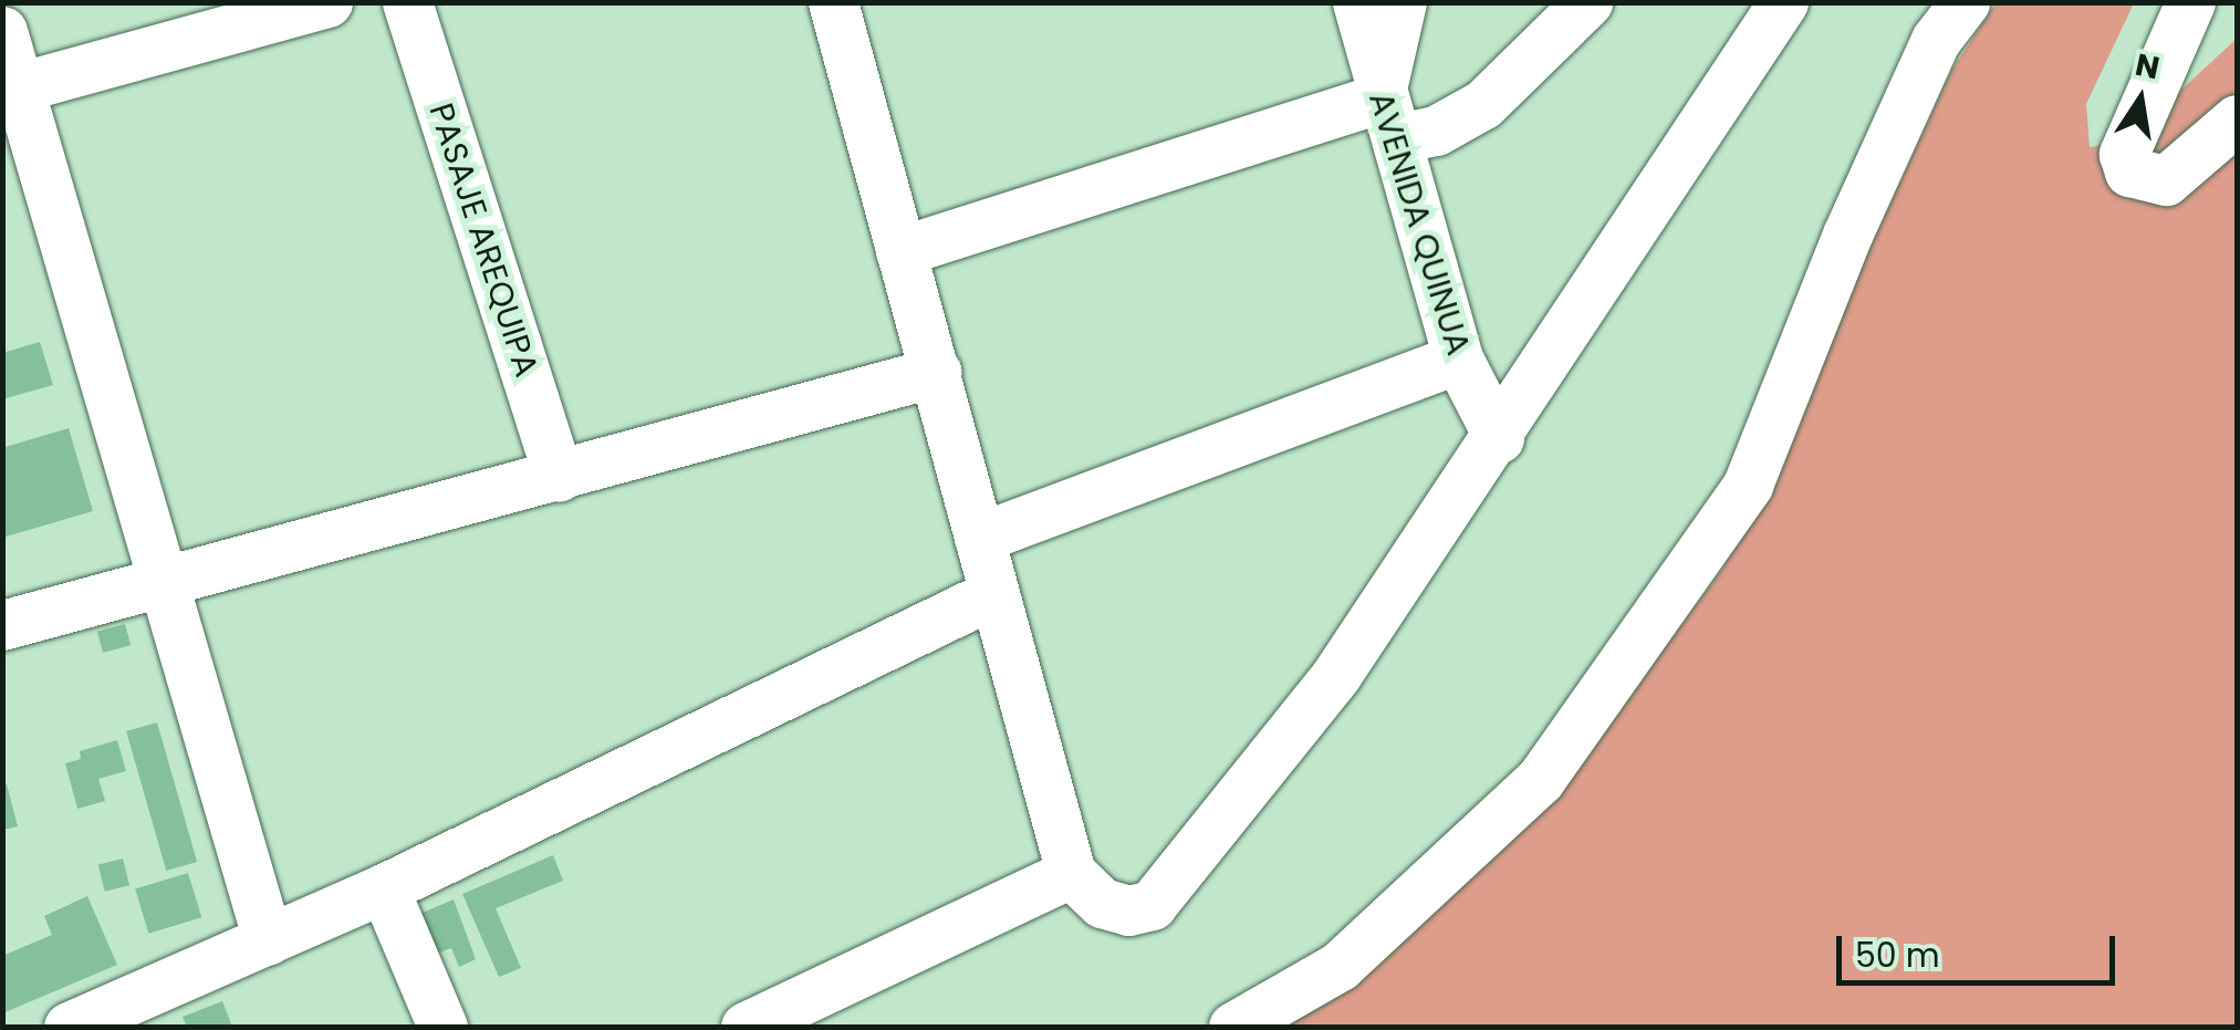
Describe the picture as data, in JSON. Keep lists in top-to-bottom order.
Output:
{
  "streets": {
    "street": ["AVENIDA QUINUA", "PASAJE AREQUIPA"]
  },
  "scale_bar": "50 m",
  "north": "top"
}
